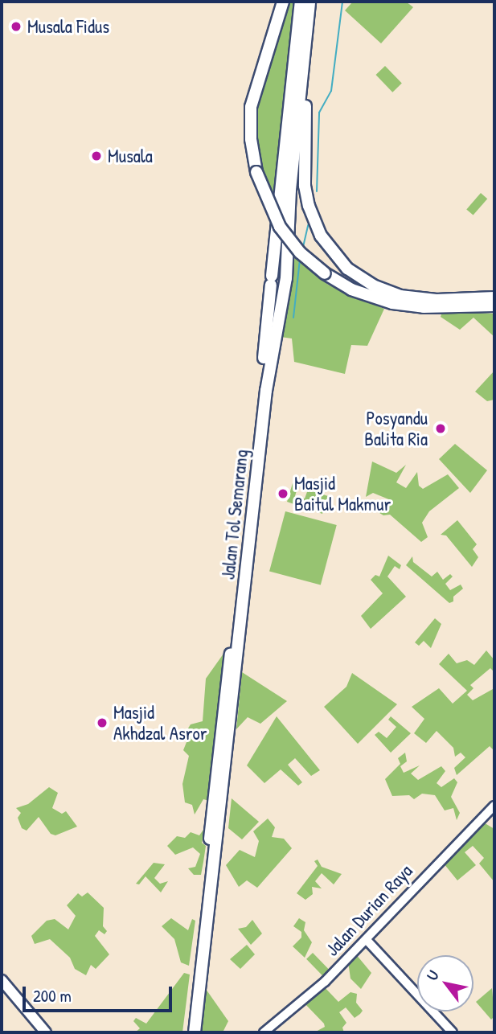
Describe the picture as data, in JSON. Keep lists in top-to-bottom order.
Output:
{
  "streets": {
    "highway": ["Jalan Tol Semarang"],
    "main road": ["Jalan Durian Raya"]
  },
  "places": [
    "Musala Fidus",
    "Musala",
    "Posyandu Balita Ria",
    "Masjid Baitul Makmur",
    "Masjid Akhdzal Asror"
  ],
  "scale_bar": "200 m",
  "north": "top left"
}
